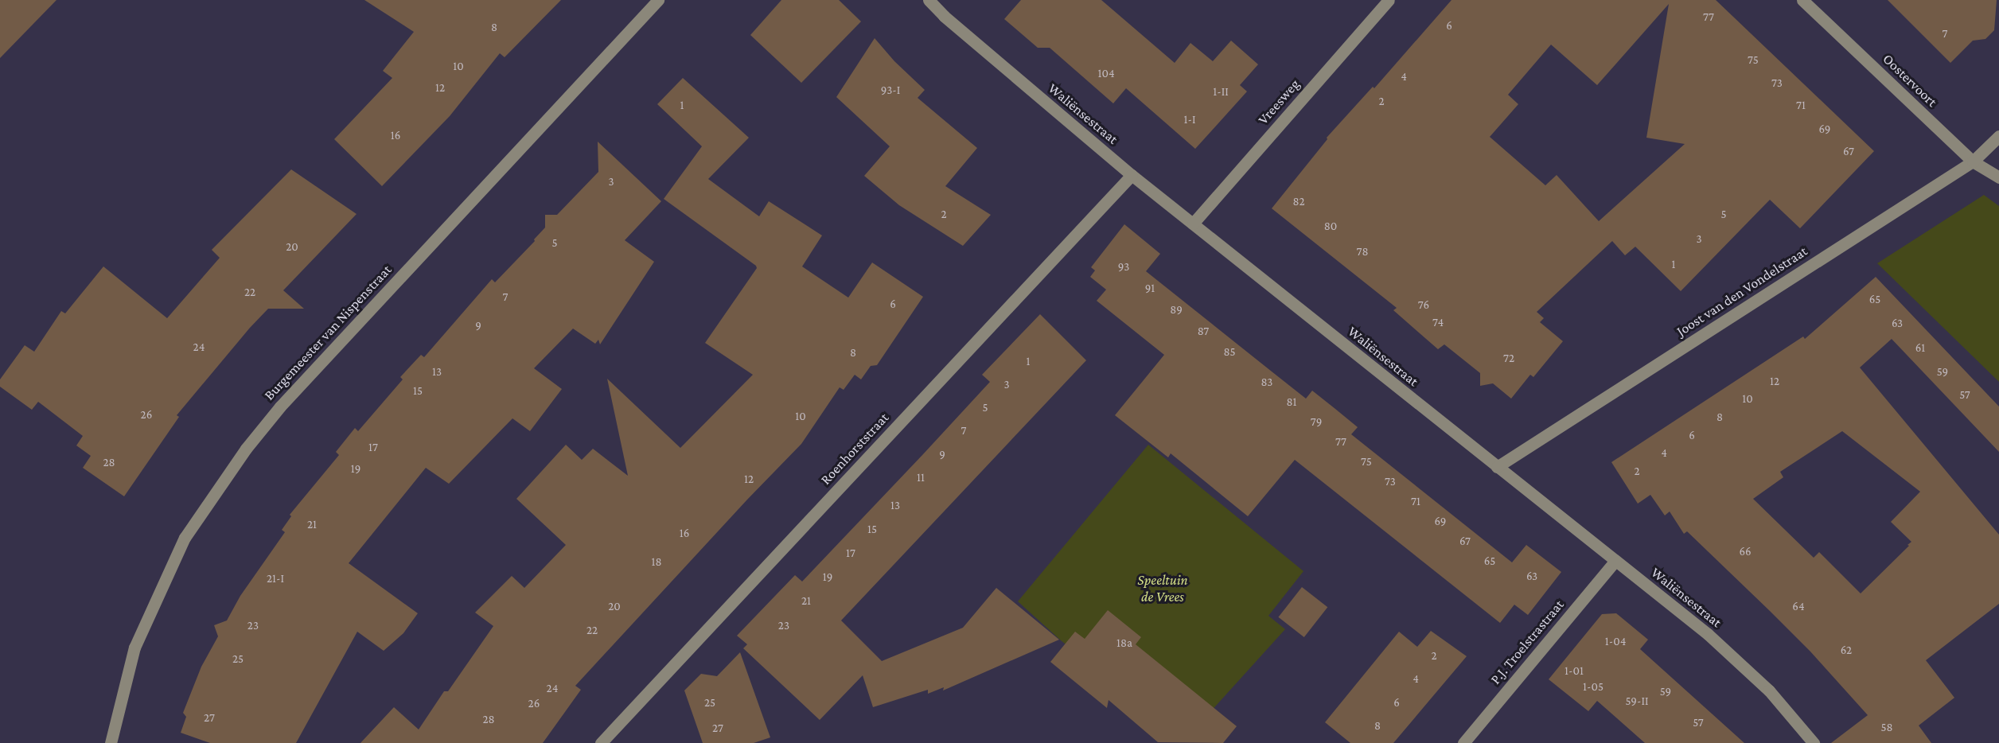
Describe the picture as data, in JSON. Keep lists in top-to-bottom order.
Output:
{
  "streets": {
    "street": [
      "Oostervoort",
      "Vreesweg",
      "Waliënsestraat",
      "Joost van den Vondelstraat",
      "Burgemeester van Nispenstraat",
      "Roenhorststraat",
      "P.J. Troelstrastraat"
    ]
  },
  "crossings": [
    ["Oostervoort", "Joost van den Vondelstraat"],
    ["Vreesweg", "Waliënsestraat"],
    ["Waliënsestraat", "Joost van den Vondelstraat"],
    ["Waliënsestraat", "Roenhorststraat"],
    ["Waliënsestraat", "P.J. Troelstrastraat"]
  ],
  "parks": ["Speeltuin de Vrees"],
  "house_numbers": [
    "77",
    "6",
    "8",
    "7",
    "75",
    "10",
    "104",
    "4",
    "73",
    "12",
    "93-I",
    "1-II",
    "2",
    "1",
    "71",
    "1-I",
    "69",
    "16",
    "67",
    "3",
    "82",
    "2",
    "5",
    "80",
    "3",
    "5",
    "20",
    "78",
    "1",
    "93",
    "91",
    "22",
    "7",
    "65",
    "6",
    "76",
    "89",
    "74",
    "63",
    "9",
    "87",
    "24",
    "61",
    "85",
    "8",
    "72",
    "1",
    "13",
    "59",
    "12",
    "83",
    "3",
    "15",
    "57",
    "10",
    "81",
    "5",
    "26",
    "10",
    "8",
    "79",
    "7",
    "6",
    "77",
    "17",
    "4",
    "9",
    "75",
    "28",
    "19",
    "2",
    "11",
    "12",
    "73",
    "71",
    "13",
    "69",
    "21",
    "15",
    "16",
    "67",
    "66",
    "17",
    "65",
    "18",
    "63",
    "19",
    "21-I",
    "21",
    "20",
    "64",
    "23",
    "23",
    "22",
    "1-04",
    "18a",
    "62",
    "2",
    "25",
    "1-01",
    "4",
    "1-05",
    "24",
    "59",
    "59-II",
    "25",
    "6",
    "26",
    "27",
    "28",
    "57",
    "8",
    "58",
    "27"
  ]
}
